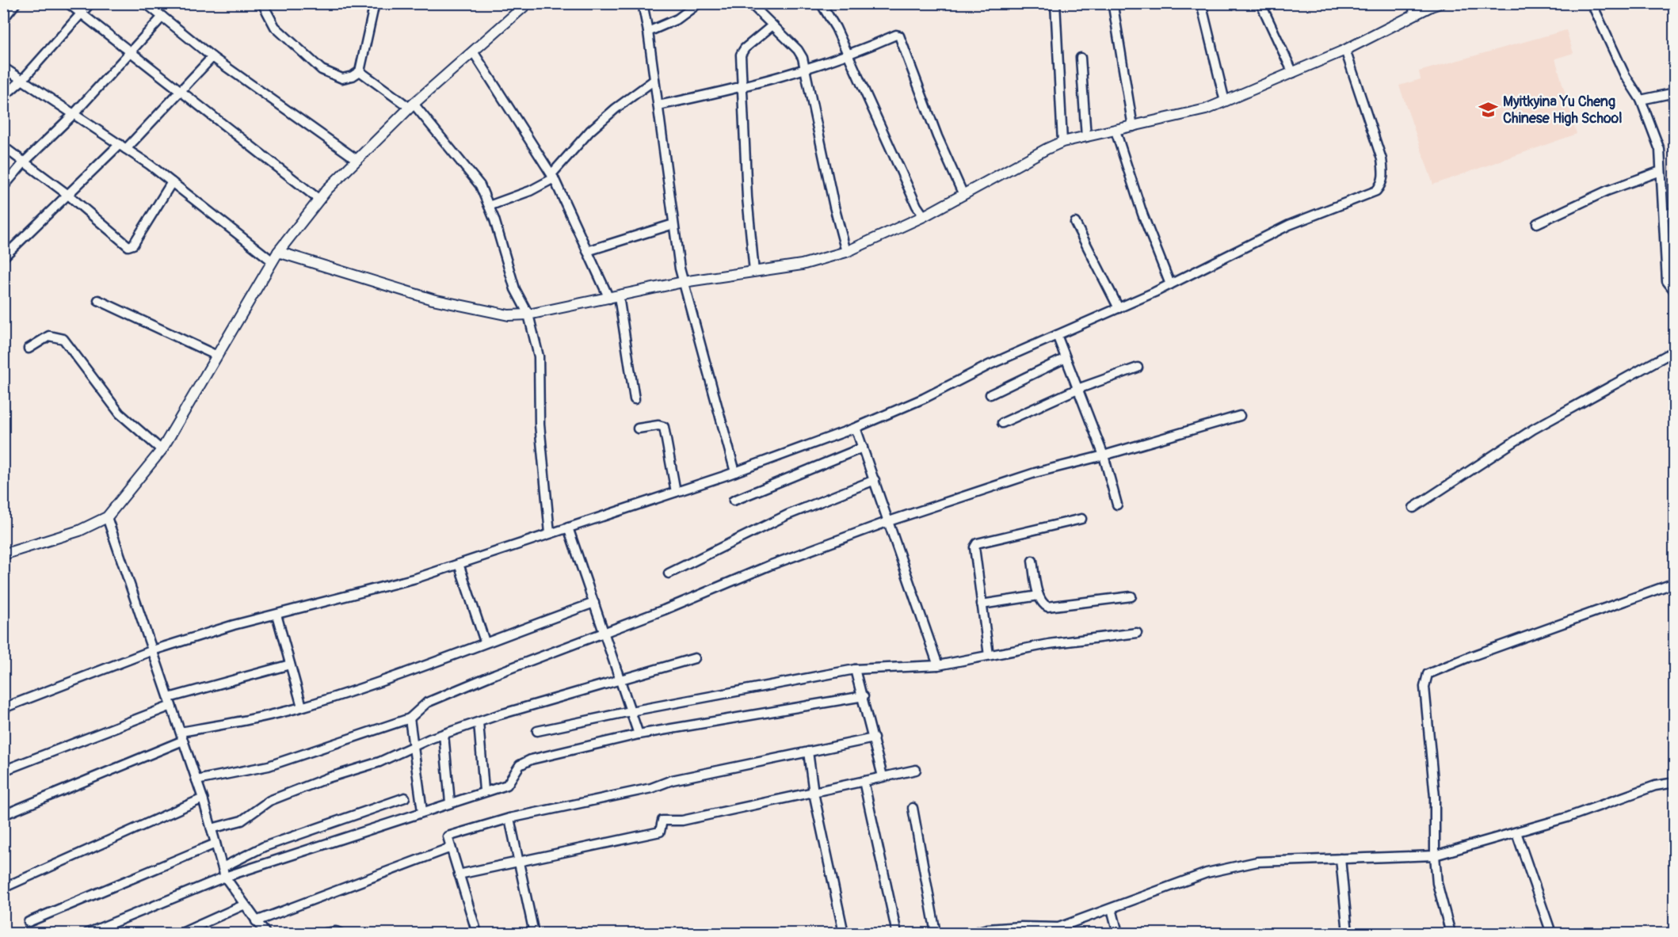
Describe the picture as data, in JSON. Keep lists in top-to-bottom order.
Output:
{
  "places": {
    "school or university": ["Myitkyina Yu Cheng Chinese High School"]
  }
}
